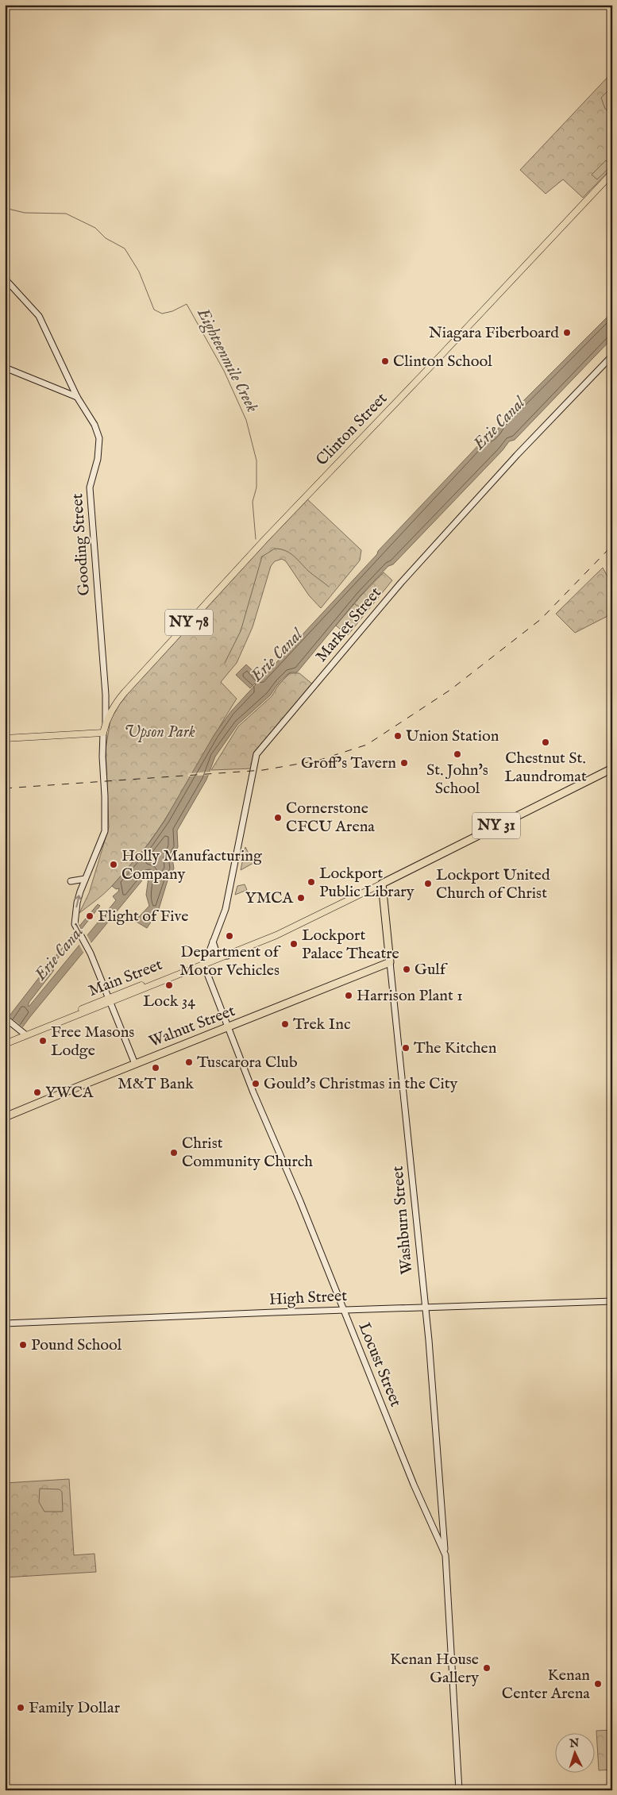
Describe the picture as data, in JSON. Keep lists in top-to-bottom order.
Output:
{
  "streets": {
    "highway": ["NY 31", "Walnut Street", "Washburn Street"],
    "main road": [
      "Clinton Street",
      "Gooding Street",
      "NY 78",
      "Main Street"
    ],
    "street": ["Market Street", "High Street", "Locust Street"]
  },
  "crossings": [
    ["Clinton Street", "Gooding Street"],
    ["Gooding Street", "Main Street"],
    ["Market Street", "Main Street"],
    ["Market Street", "Locust Street"],
    ["NY 31", "Main Street"],
    ["NY 31", "Washburn Street"],
    ["Main Street", "Washburn Street"],
    ["Main Street", "Locust Street"],
    ["Walnut Street", "Washburn Street"],
    ["Walnut Street", "Locust Street"],
    ["Washburn Street", "High Street"],
    ["Washburn Street", "Locust Street"],
    ["High Street", "Locust Street"]
  ],
  "water": ["Eighteenmile Creek", "Erie Canal"],
  "parks": ["Upson Park"],
  "places": [
    "Niagara Fiberboard",
    "Clinton School",
    "Union Station",
    "Chestnut St. Laundromat",
    "St. John's School",
    "Groff's Tavern",
    "Cornerstone CFCU Arena",
    "Holly Manufacturing Company",
    "Lockport Public Library",
    "Lockport United Church of Christ",
    "YMCA",
    "Flight of Five",
    "Department of Motor Vehicles",
    "Lockport Palace Theatre",
    "Gulf",
    "Lock 34",
    "Harrison Plant 1",
    "Trek Inc",
    "Free Masons Lodge",
    "The Kitchen",
    "Tuscarora Club",
    "M&T Bank",
    "Gould's Christmas in the City",
    "YWCA",
    "Christ Community Church",
    "Pound School",
    "Kenan House Gallery",
    "Kenan Center Arena",
    "Family Dollar"
  ],
  "north": "top"
}
